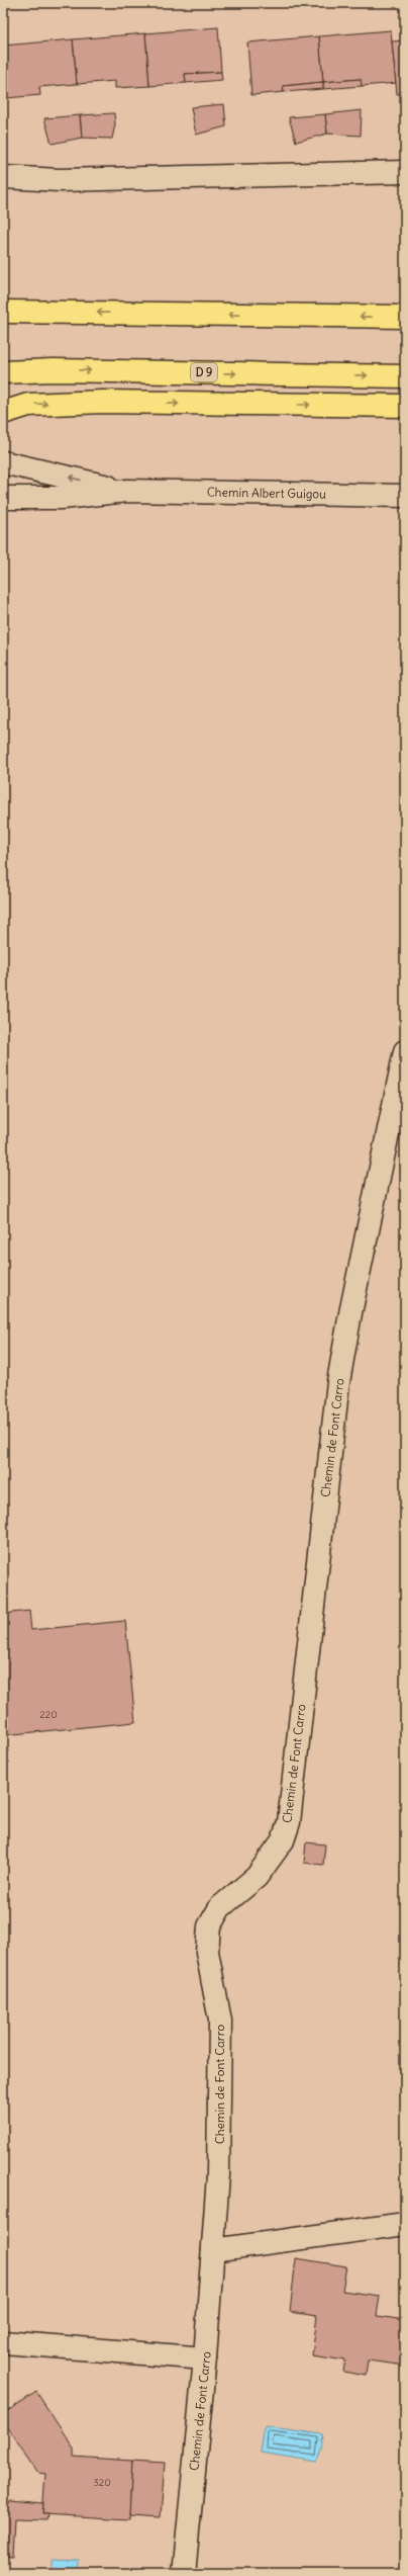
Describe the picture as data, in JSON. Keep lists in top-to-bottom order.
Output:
{
  "streets": {
    "highway": ["D 9"],
    "street": ["Chemin Albert Guigou", "Chemin de Font Carro"]
  },
  "house_numbers": ["220", "320"]
}
